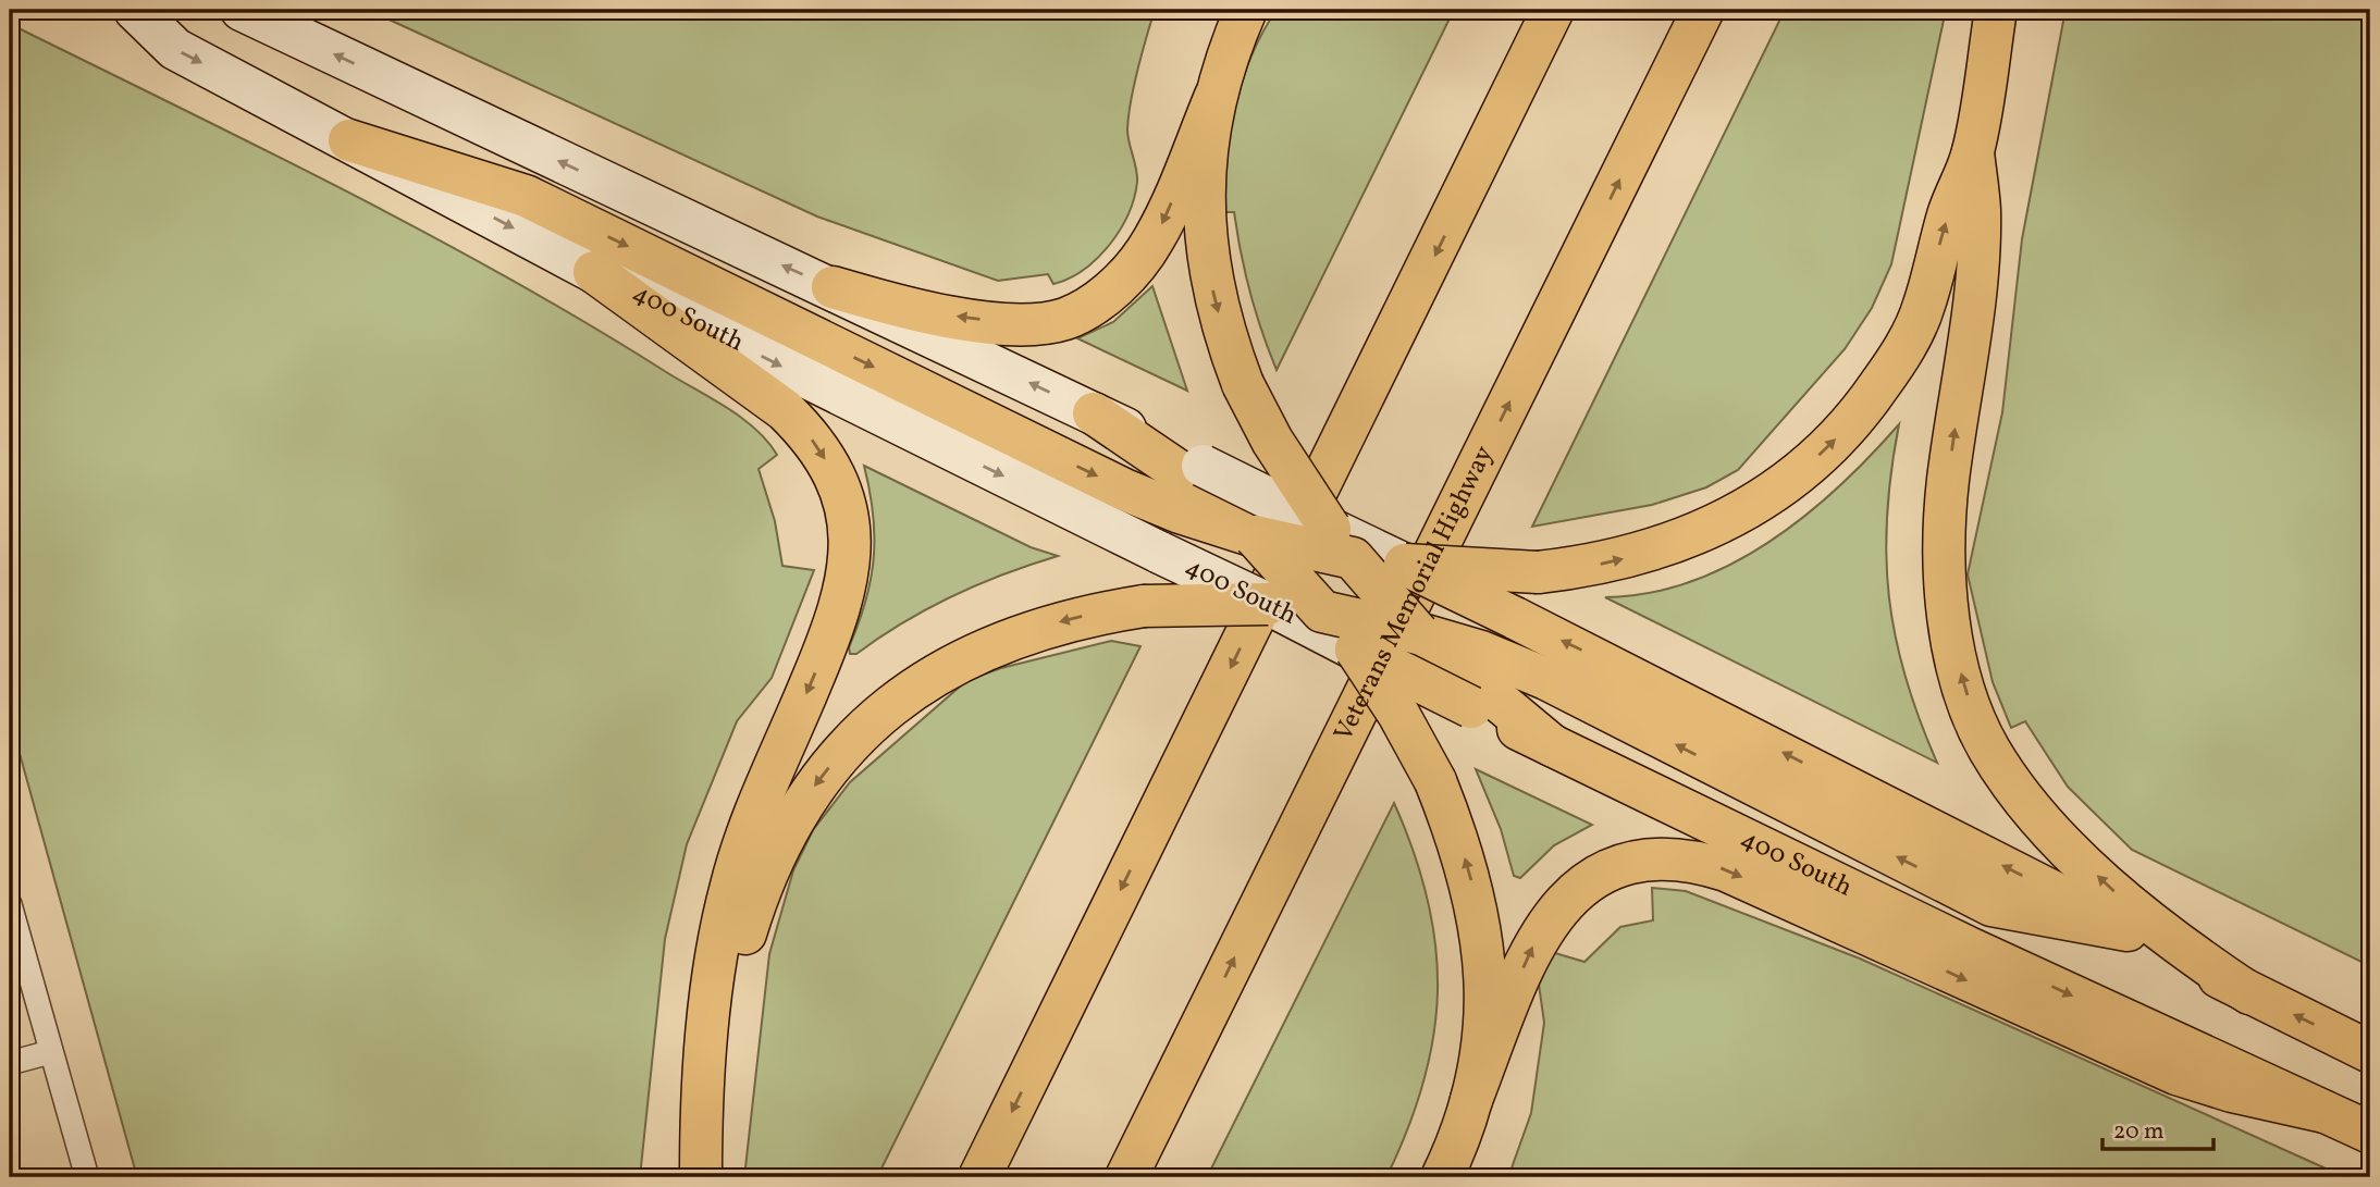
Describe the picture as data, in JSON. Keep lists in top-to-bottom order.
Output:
{
  "streets": {
    "main road": ["400 South", "Veterans Memorial Highway"]
  },
  "scale_bar": "20 m"
}
